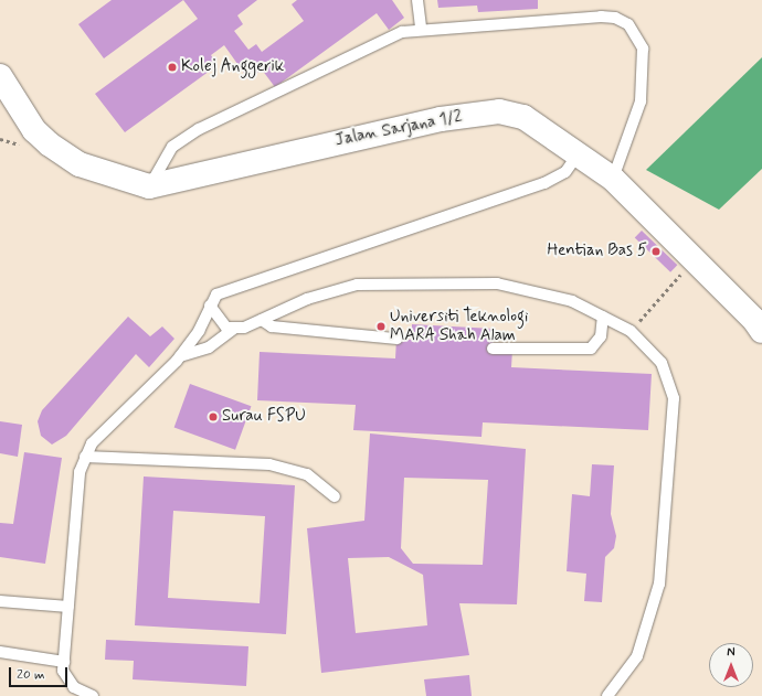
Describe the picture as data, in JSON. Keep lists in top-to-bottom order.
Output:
{
  "streets": {
    "street": ["Jalan Sarjana 1/2"]
  },
  "places": [
    "Kolej Anggerik",
    "Hentian Bas 5",
    "Universiti Teknologi MARA Shah Alam",
    "Surau FSPU"
  ],
  "scale_bar": "20 m",
  "north": "top"
}
